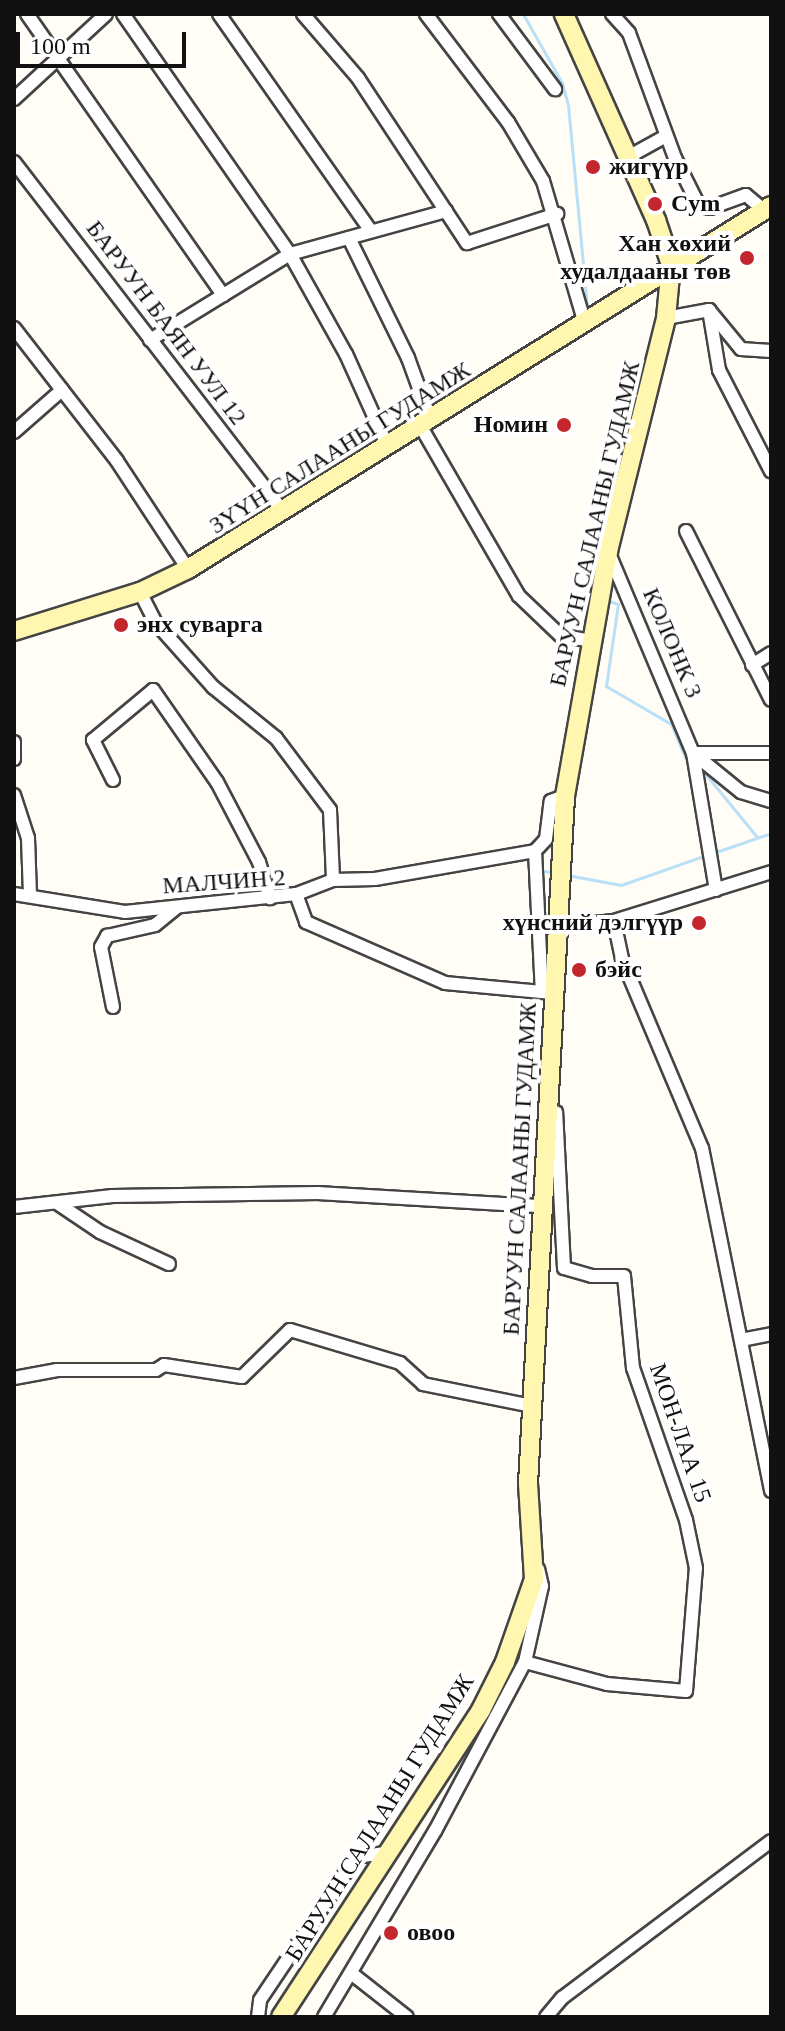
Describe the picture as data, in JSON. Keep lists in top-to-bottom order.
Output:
{
  "streets": {
    "main road": ["ЗҮҮН САЛААНЫ ГУДАМЖ", "БАРУУН САЛААНЫ ГУДАМЖ"],
    "street": [
      "БАРУУН БАЯН УУЛ 12",
      "КОЛОНК 3",
      "МАЛЧИН 2",
      "МОН-ЛАА 15"
    ]
  },
  "crossings": [
    ["БАРУУН БАЯН УУЛ 12", "ЗҮҮН САЛААНЫ ГУДАМЖ"],
    ["ЗҮҮН САЛААНЫ ГУДАМЖ", "БАРУУН САЛААНЫ ГУДАМЖ"],
    ["БАРУУН САЛААНЫ ГУДАМЖ", "КОЛОНК 3"],
    ["БАРУУН САЛААНЫ ГУДАМЖ", "МАЛЧИН 2"],
    ["БАРУУН САЛААНЫ ГУДАМЖ", "МОН-ЛАА 15"]
  ],
  "places": [
    "жигүүр",
    "Cym",
    "Хан хөхий худалдааны төв",
    "Номин",
    "энх суварга",
    "хүнсний дэлгүүр",
    "бэйс",
    "овоо"
  ],
  "scale_bar": "100 m"
}
